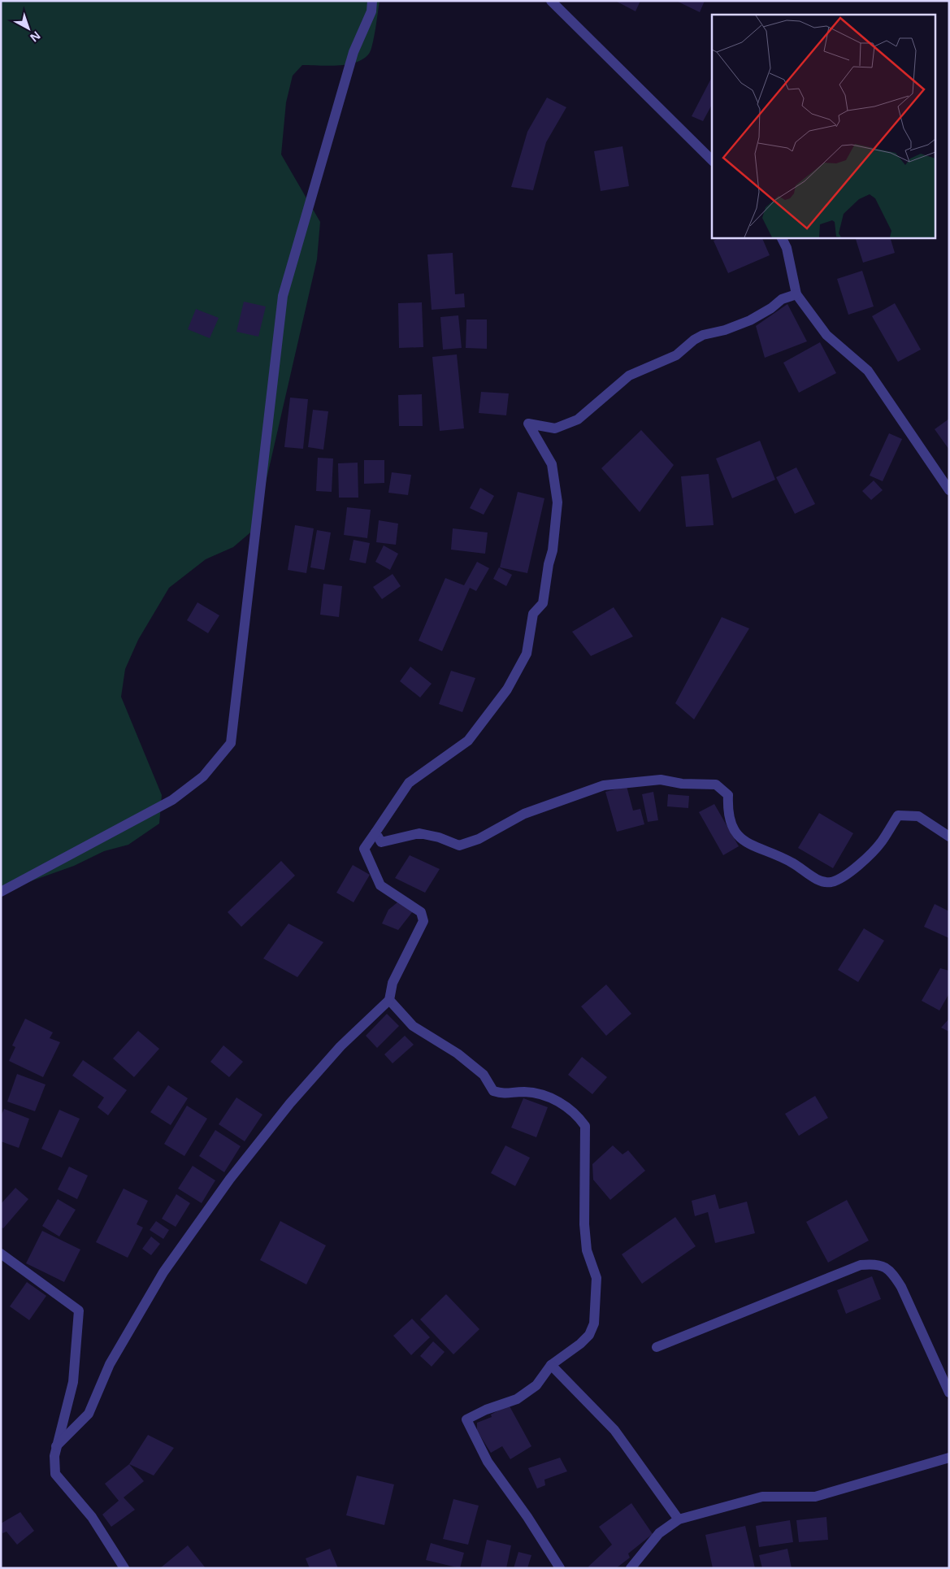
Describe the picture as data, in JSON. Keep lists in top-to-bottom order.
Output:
{
  "north": "bottom right"
}
